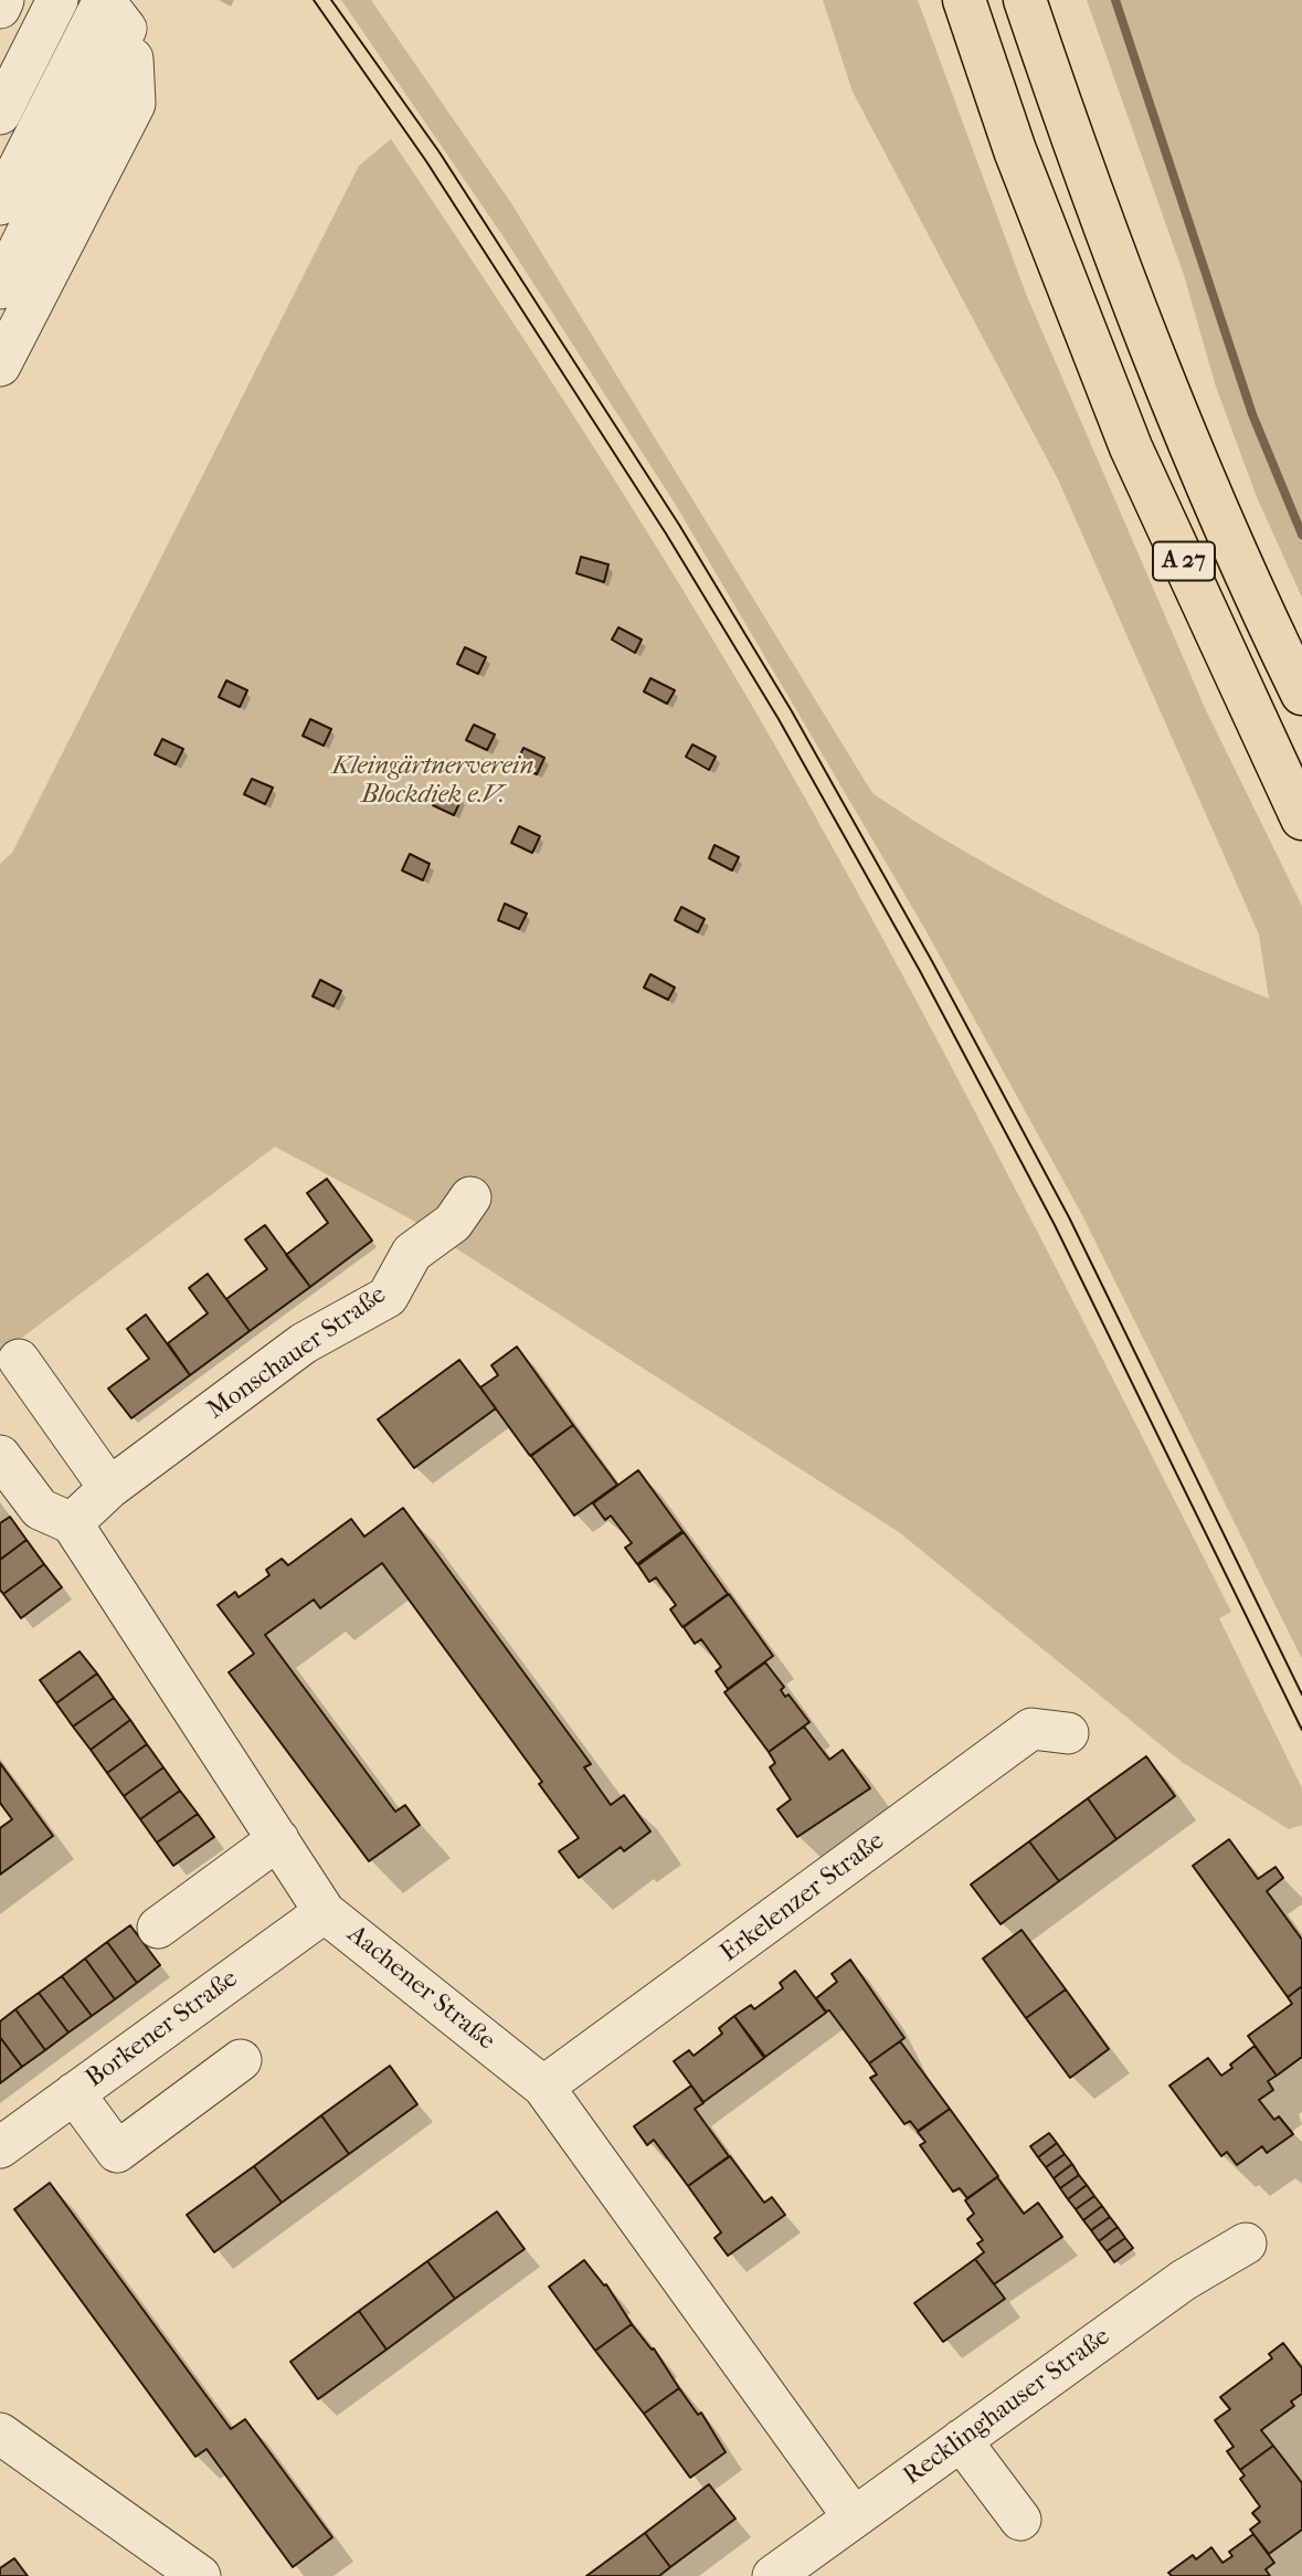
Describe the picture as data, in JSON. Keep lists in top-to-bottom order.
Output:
{
  "streets": {
    "highway": ["A 27"],
    "street": [
      "Monschauer Straße",
      "Erkelenzer Straße",
      "Aachener Straße",
      "Borkener Straße",
      "Recklinghauser Straße"
    ]
  },
  "crossings": [
    ["Monschauer Straße", "Aachener Straße"],
    ["Erkelenzer Straße", "Aachener Straße"],
    ["Aachener Straße", "Borkener Straße"],
    ["Aachener Straße", "Recklinghauser Straße"]
  ],
  "parks": ["Kleingärtnerverein Blockdiek e.V."]
}
